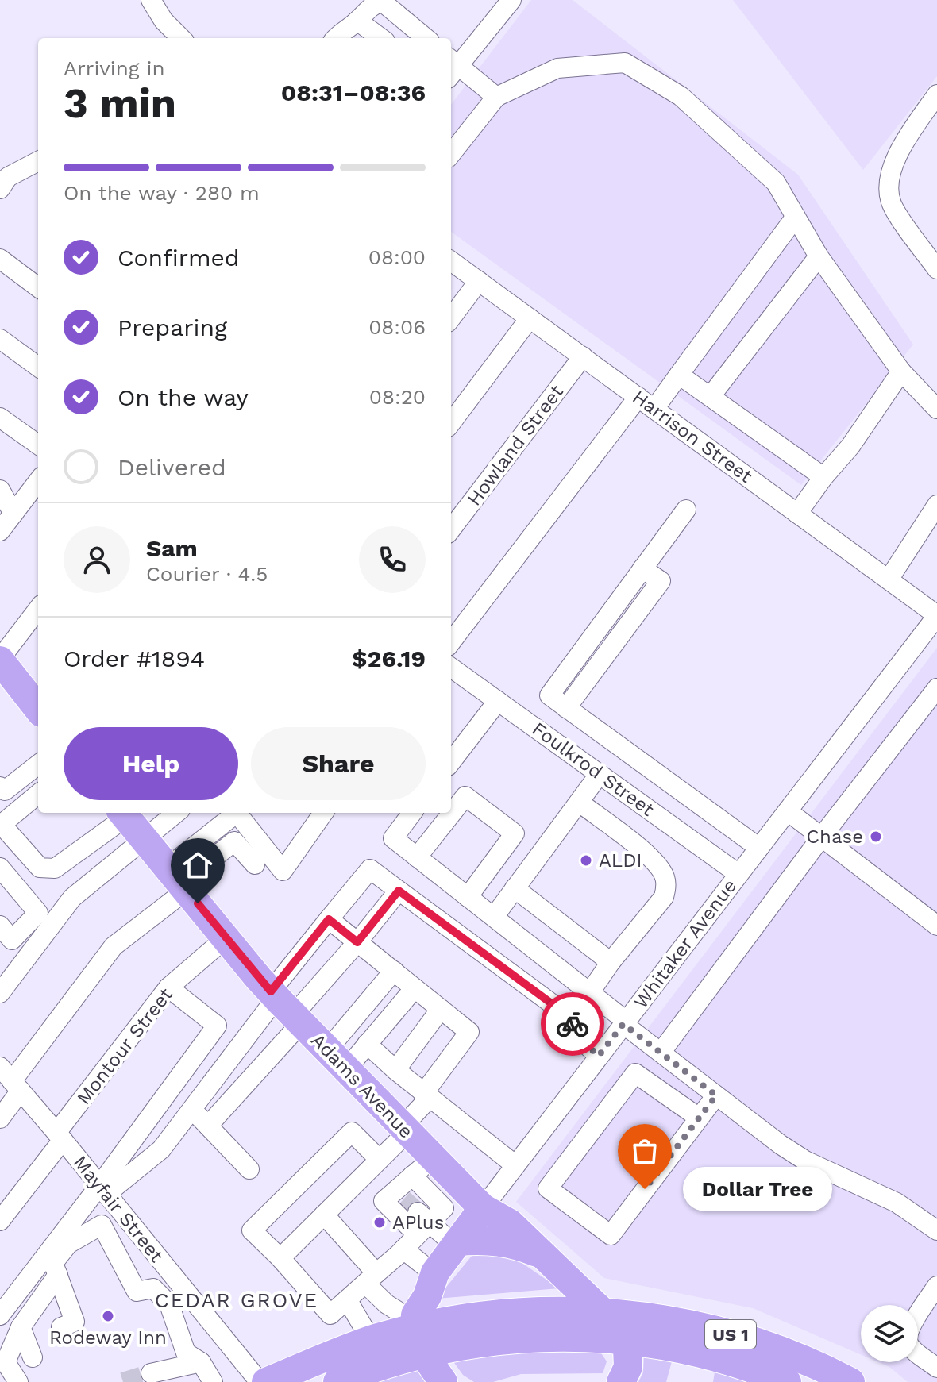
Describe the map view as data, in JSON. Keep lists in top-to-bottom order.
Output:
{
  "streets": {
    "highway": ["Whitaker Avenue", "Adams Avenue", "US 1"],
    "street": [
      "Harrison Street",
      "Howland Street",
      "Foulkrod Street",
      "Montour Street",
      "Mayfair Street"
    ]
  },
  "crossings": [
    ["Harrison Street", "Howland Street"],
    ["Harrison Street", "Whitaker Avenue"],
    ["Foulkrod Street", "Whitaker Avenue"],
    ["Whitaker Avenue", "Adams Avenue"],
    ["Whitaker Avenue", "US 1"],
    ["Montour Street", "Adams Avenue"],
    ["Montour Street", "Mayfair Street"],
    ["Adams Avenue", "US 1"]
  ],
  "districts": ["CEDAR GROVE"],
  "places": [
    "Chase",
    "ALDI",
    "Dollar Tree",
    "APlus",
    "Rodeway Inn"
  ],
  "page": {
    "heading": ["3 min", "Arriving in", "08:31–08:36"],
    "panel": [
      "Sam",
      "Courier · 4.5",
      "Order #1894",
      "$26.19"
    ],
    "bar": "On the way · 280 m",
    "list": [
      ["Confirmed", "08:00"],
      ["Preparing", "08:06"],
      ["On the way", "08:20"],
      "Delivered"
    ],
    "buttons": ["Help", "Share"],
    "bubble": "Dollar Tree"
  }
}
